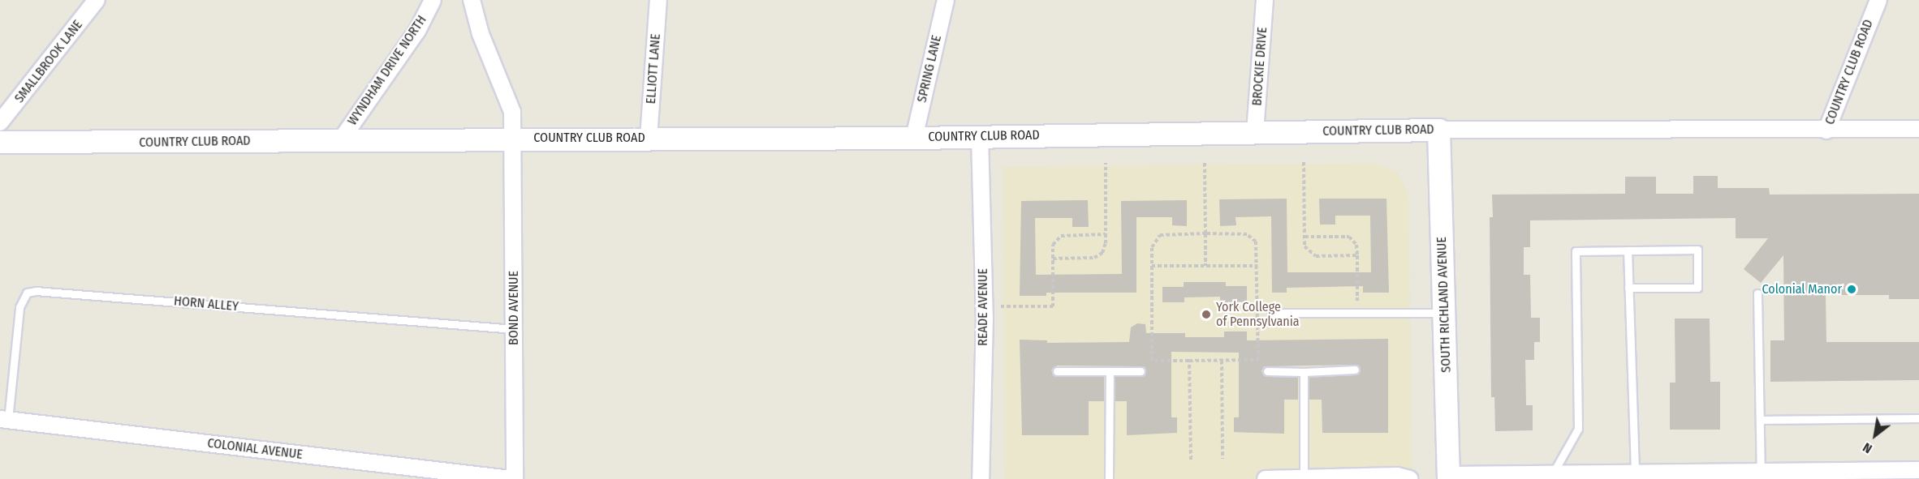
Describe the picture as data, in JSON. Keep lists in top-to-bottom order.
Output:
{
  "streets": {
    "main road": ["COUNTRY CLUB ROAD", "SOUTH RICHLAND AVENUE"],
    "street": [
      "SMALLBROOK LANE",
      "BROCKIE DRIVE",
      "ELLIOTT LANE",
      "SPRING LANE",
      "WYNDHAM DRIVE NORTH",
      "READE AVENUE",
      "BOND AVENUE",
      "COLONIAL AVENUE"
    ],
    "lane": ["HORN ALLEY"]
  },
  "crossings": [
    ["BROCKIE DRIVE", "COUNTRY CLUB ROAD"],
    ["ELLIOTT LANE", "COUNTRY CLUB ROAD"],
    ["SPRING LANE", "COUNTRY CLUB ROAD"],
    ["WYNDHAM DRIVE NORTH", "COUNTRY CLUB ROAD"],
    ["COUNTRY CLUB ROAD", "SOUTH RICHLAND AVENUE"],
    ["COUNTRY CLUB ROAD", "READE AVENUE"],
    ["COUNTRY CLUB ROAD", "BOND AVENUE"],
    ["HORN ALLEY", "BOND AVENUE"],
    ["HORN ALLEY", "COLONIAL AVENUE"]
  ],
  "places": ["Colonial Manor", "York College of Pennsylvania"],
  "north": "bottom left"
}
